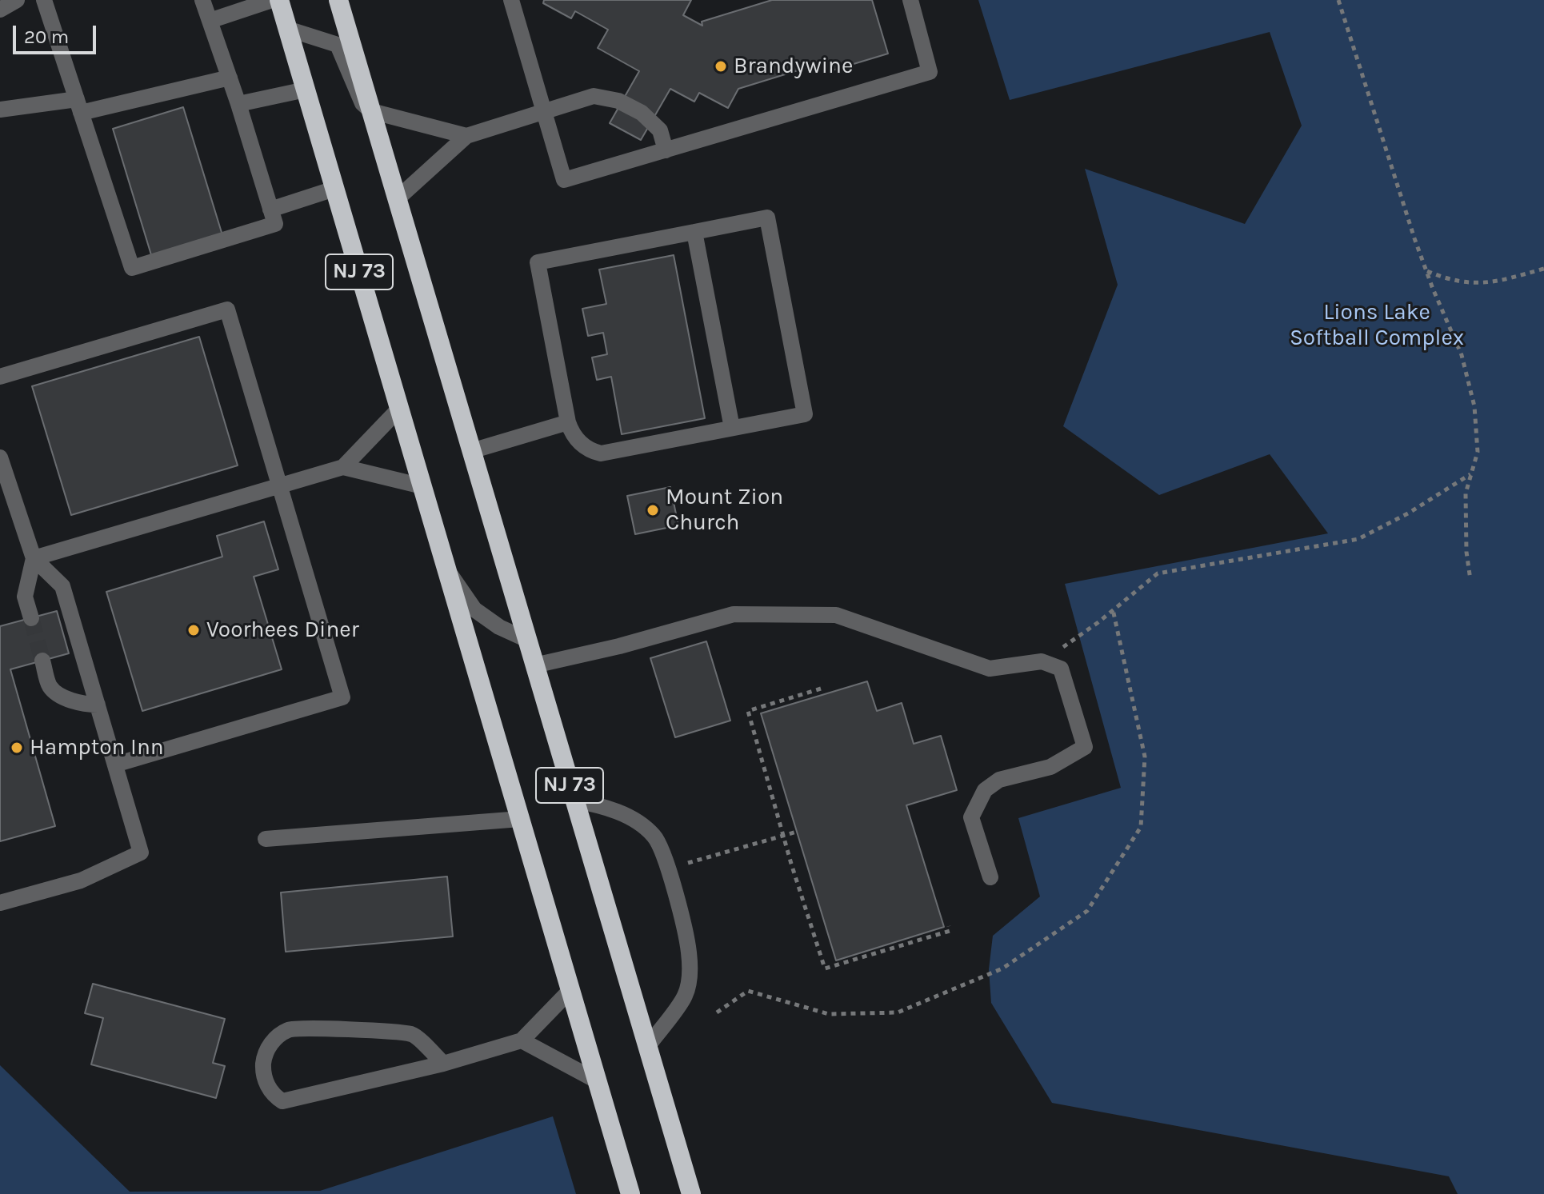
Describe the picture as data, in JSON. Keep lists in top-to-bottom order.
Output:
{
  "streets": {
    "highway": ["NJ 73"]
  },
  "parks": ["Lions Lake Softball Complex"],
  "places": [
    "Brandywine",
    "Mount Zion Church",
    "Voorhees Diner",
    "Hampton Inn"
  ],
  "scale_bar": "20 m"
}
